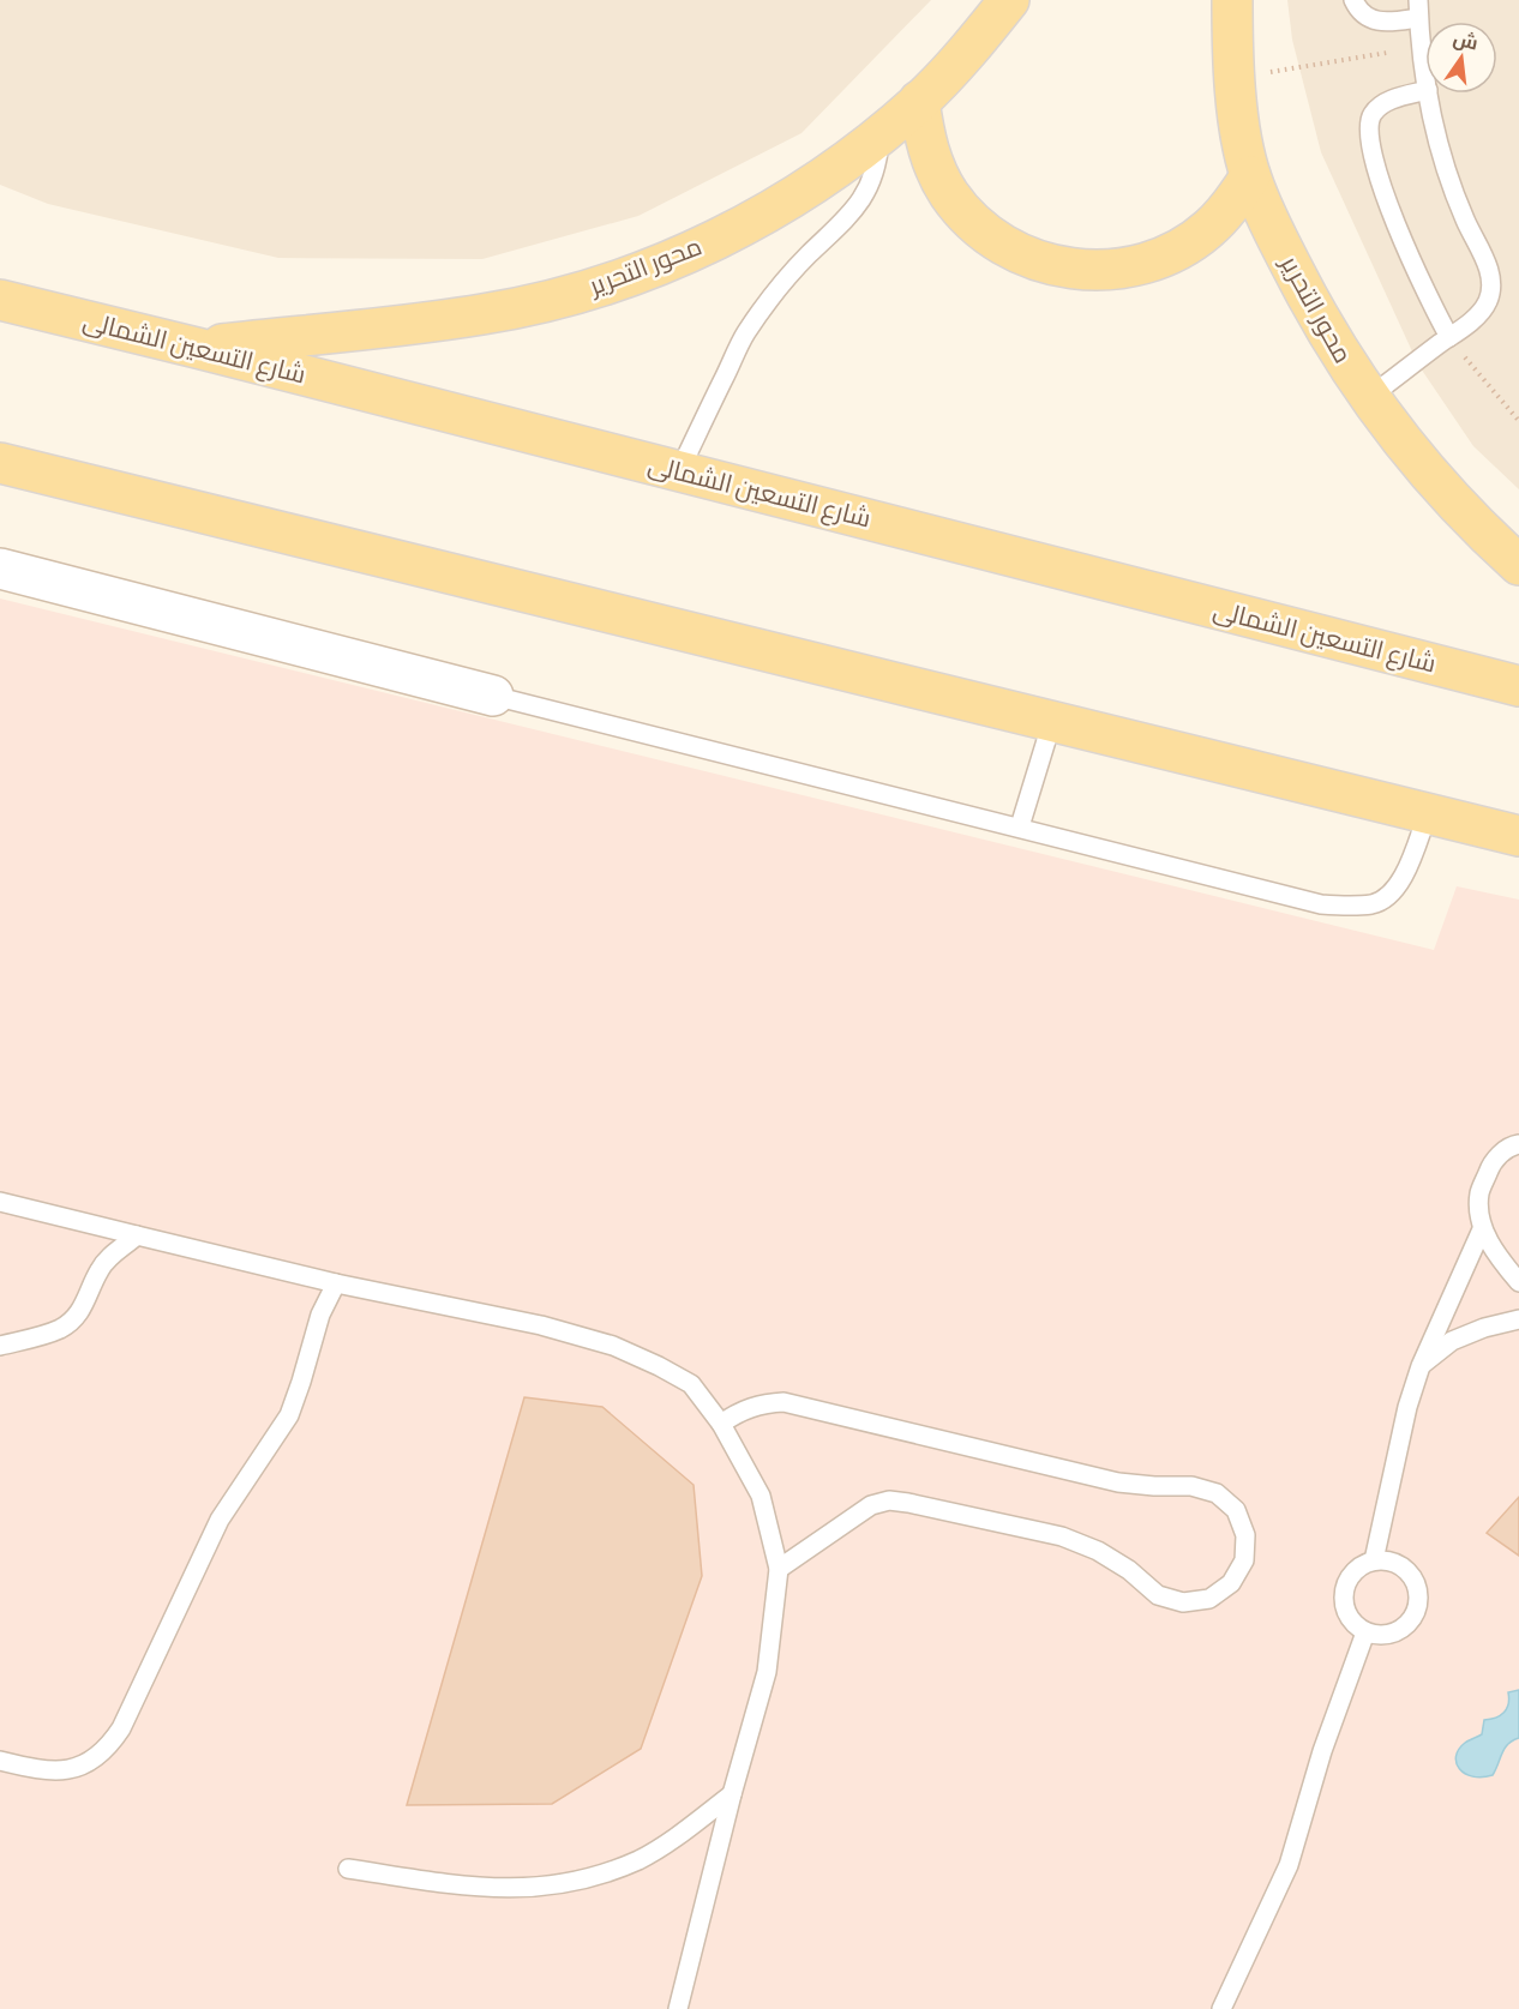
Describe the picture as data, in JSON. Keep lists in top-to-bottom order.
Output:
{
  "streets": {
    "main road": ["محور التحرير", "شارع التسعين الشمالى"]
  },
  "crossings": [
    ["محور التحرير", "شارع التسعين الشمالى"]
  ],
  "north": "top"
}
